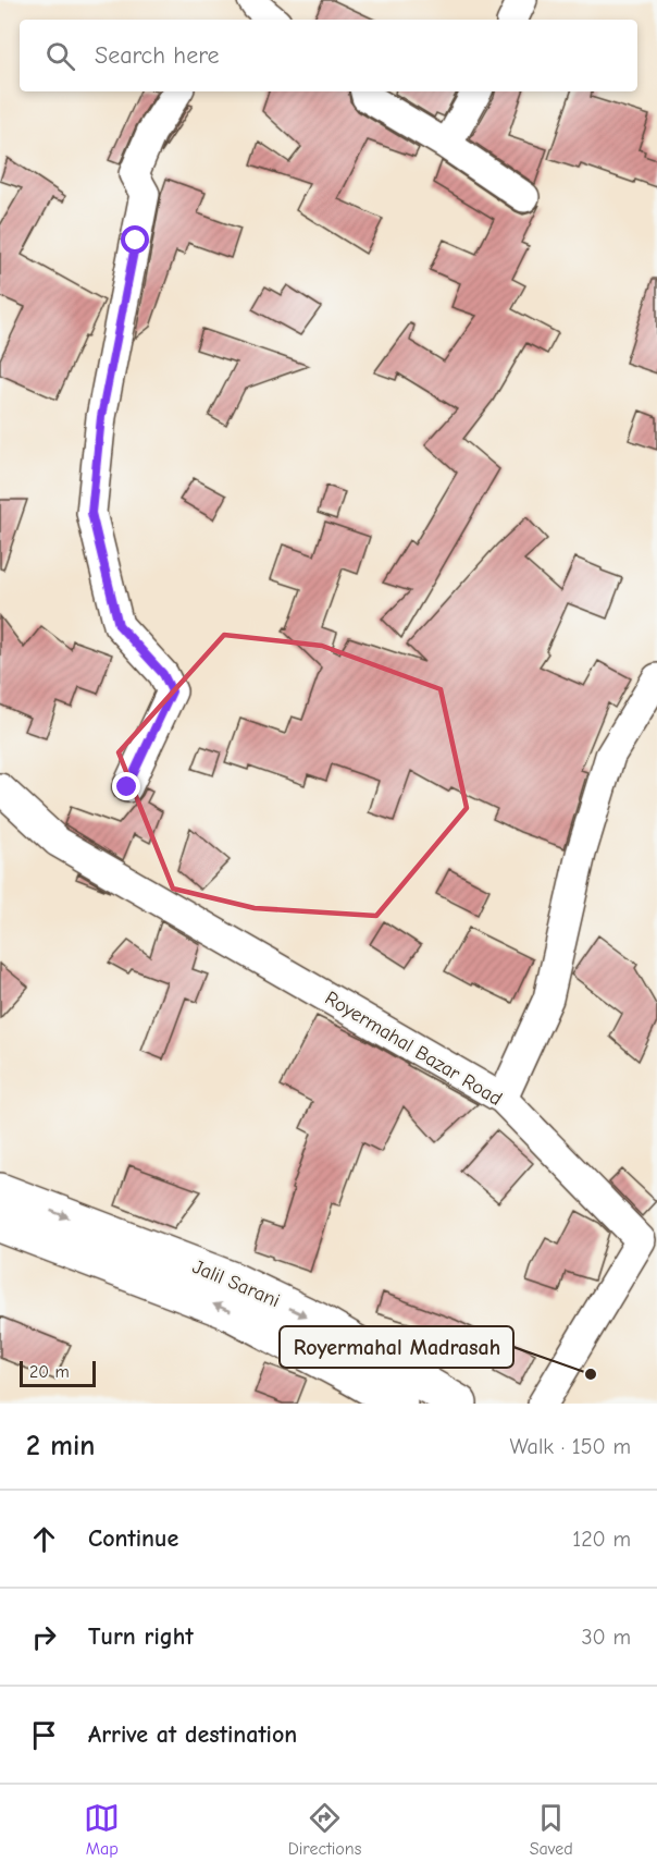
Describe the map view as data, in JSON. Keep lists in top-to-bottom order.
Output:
{
  "streets": {
    "main road": ["Jalil Sarani"],
    "street": ["Royermahal Bazar Road"]
  },
  "places": ["Royermahal Madrasah"],
  "scale_bar": "20 m",
  "page": {
    "search": "Search here",
    "scale": "20 m",
    "heading": ["2 min", "Walk · 150 m"],
    "list": [
      ["Continue", "120 m"],
      ["Turn right", "30 m"],
      "Arrive at destination"
    ],
    "nav": ["Map", "Directions", "Saved"]
  }
}
